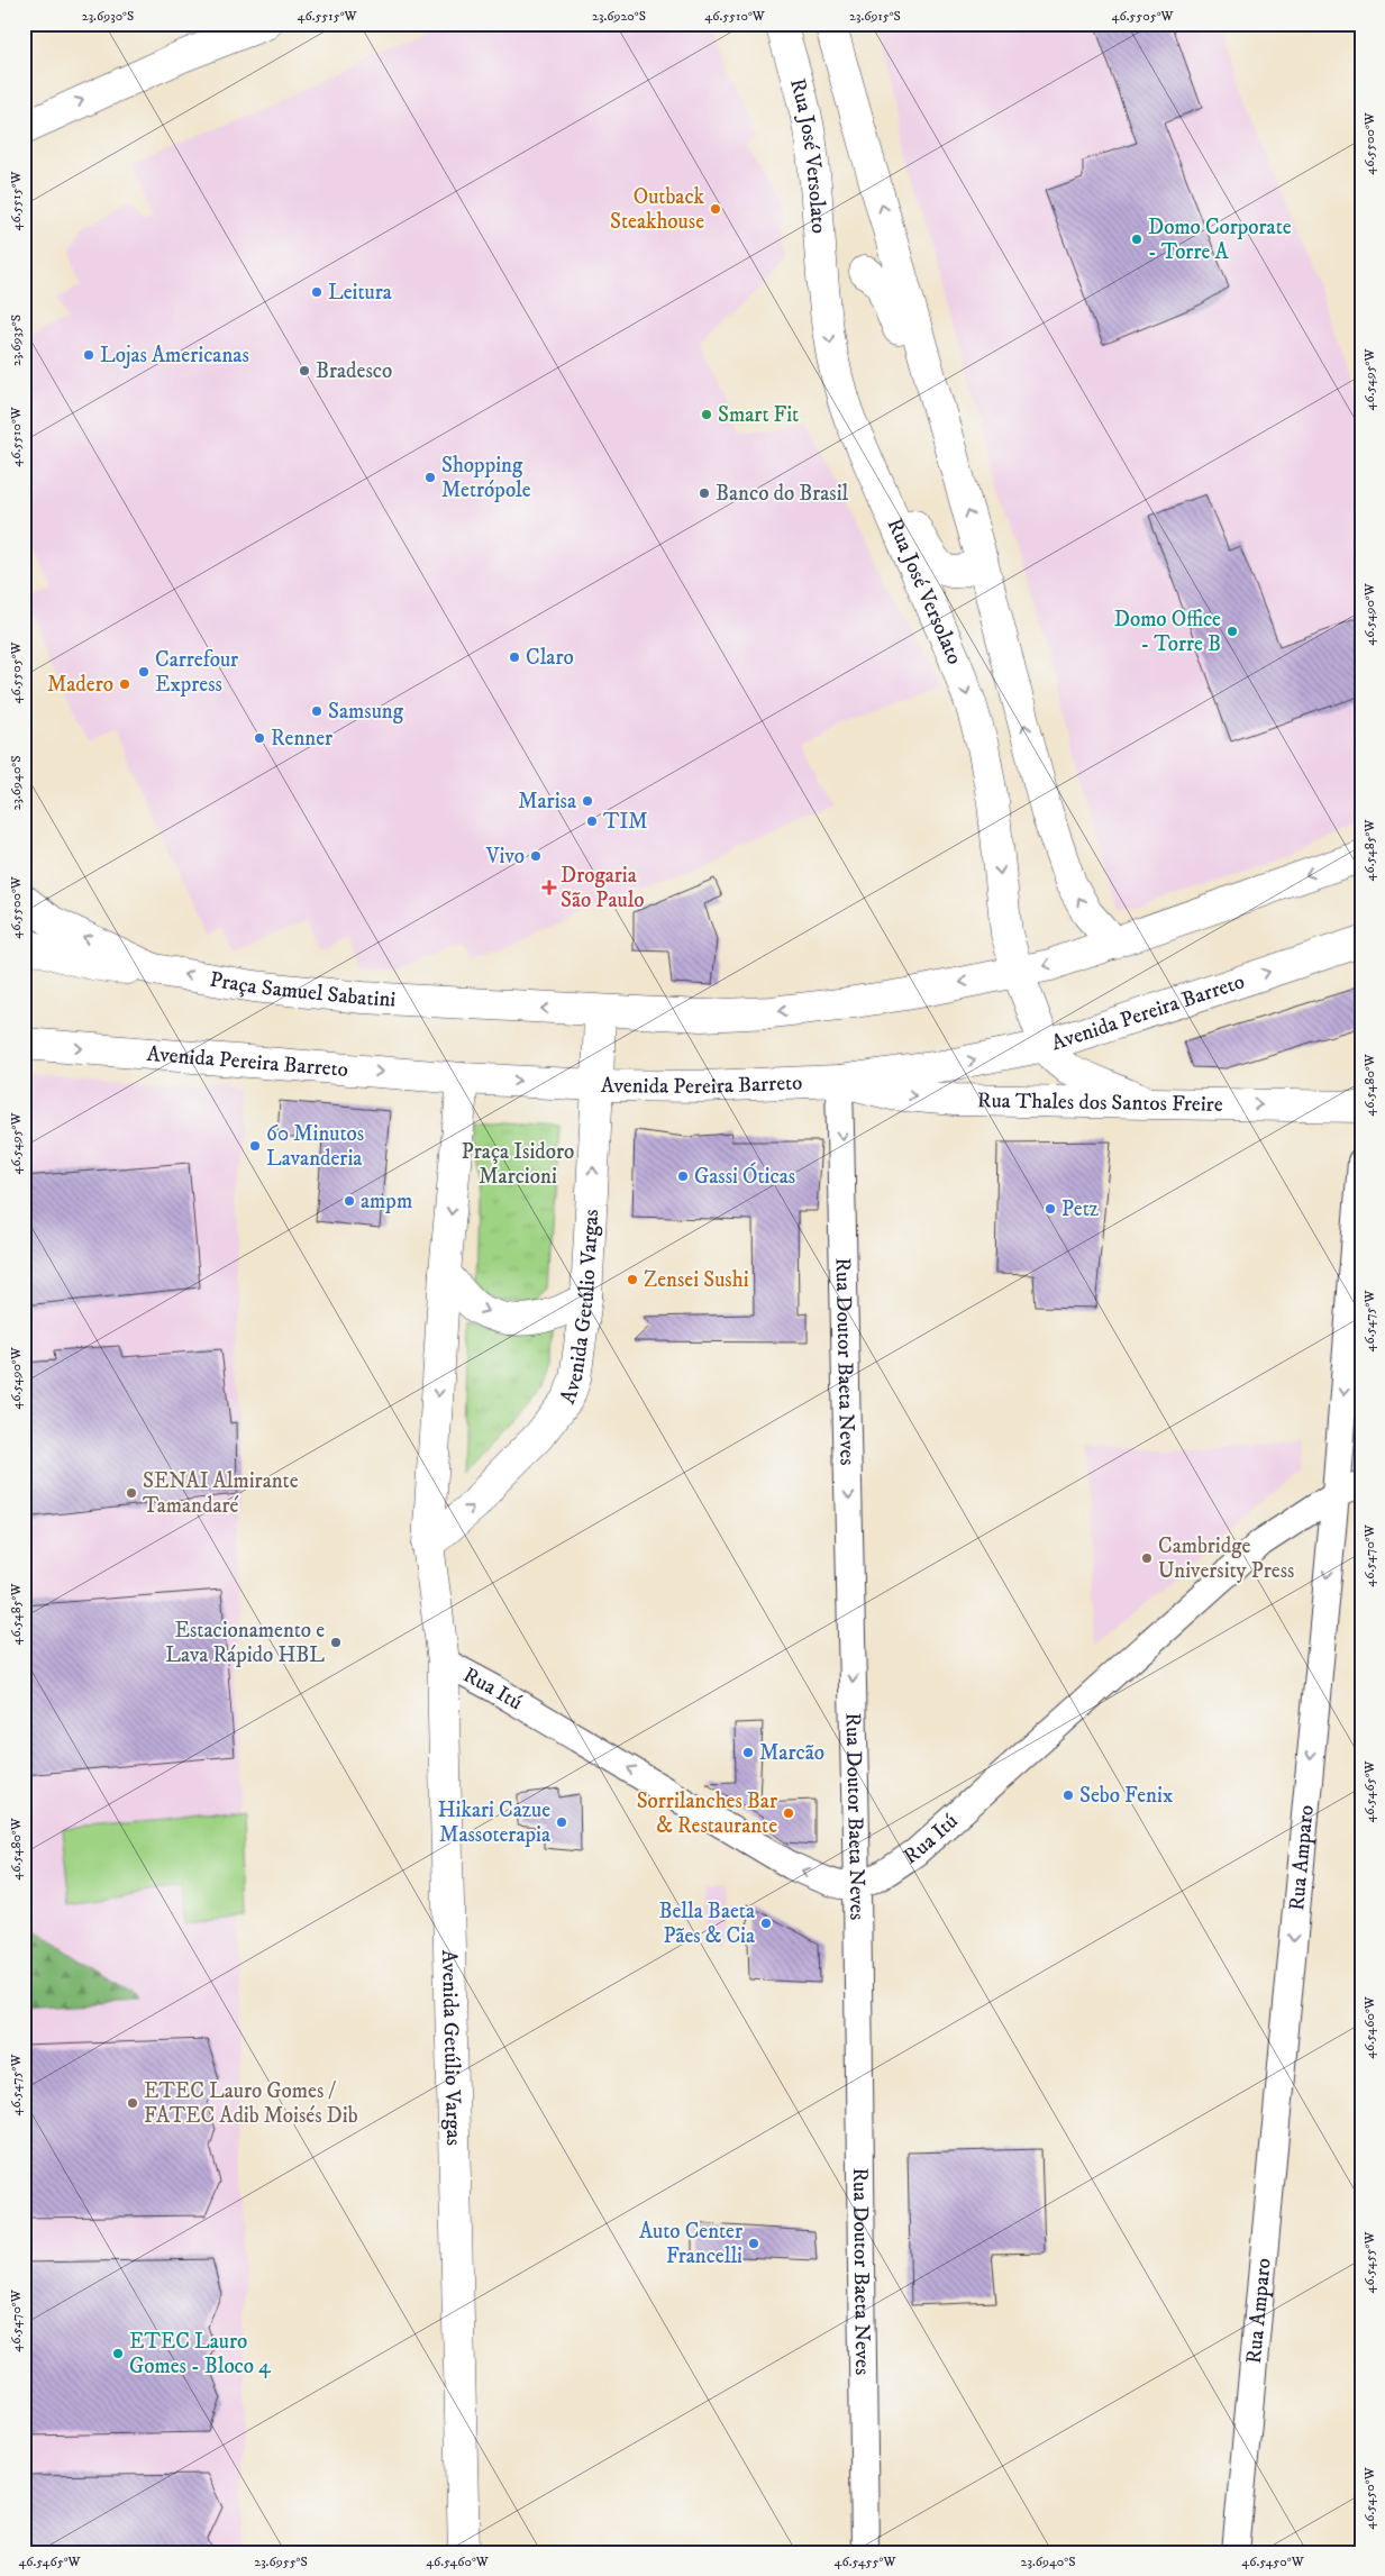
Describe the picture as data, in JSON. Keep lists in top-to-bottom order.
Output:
{
  "streets": {
    "street": [
      "Rua José Versolato",
      "Praça Samuel Sabatini",
      "Avenida Pereira Barreto",
      "Rua Thales dos Santos Freire",
      "Avenida Getúlio Vargas",
      "Rua Doutor Baeta Neves",
      "Rua Itú",
      "Rua Amparo"
    ]
  },
  "crossings": [
    ["Rua José Versolato", "Avenida Pereira Barreto"],
    ["Rua José Versolato", "Rua Thales dos Santos Freire"],
    ["Praça Samuel Sabatini", "Avenida Getúlio Vargas"],
    ["Avenida Pereira Barreto", "Rua Thales dos Santos Freire"],
    ["Avenida Pereira Barreto", "Avenida Getúlio Vargas"],
    ["Avenida Pereira Barreto", "Rua Doutor Baeta Neves"],
    ["Rua Thales dos Santos Freire", "Rua Doutor Baeta Neves"],
    ["Avenida Getúlio Vargas", "Rua Itú"],
    ["Rua Doutor Baeta Neves", "Rua Itú"],
    ["Rua Itú", "Rua Amparo"]
  ],
  "one_way": [
    "Praça Samuel Sabatini",
    "Rua Doutor Baeta Neves",
    "Rua Itú",
    "Rua Amparo"
  ],
  "parks": ["Praça Isidoro Marcioni"],
  "places": {
    "other": [
      "Outback Steakhouse",
      "Domo Corporate - Torre A",
      "Leitura",
      "Lojas Americanas",
      "Bradesco",
      "Smart Fit",
      "Shopping Metrópole",
      "Banco do Brasil",
      "Domo Office - Torre B",
      "Claro",
      "Carrefour Express",
      "Madero",
      "Samsung",
      "Renner",
      "Marisa",
      "TIM",
      "Vivo",
      "60 Minutos Lavanderia",
      "Gassi Óticas",
      "ampm",
      "Petz",
      "Zensei Sushi",
      "SENAI Almirante Tamandaré",
      "Cambridge University Press",
      "Estacionamento e Lava Rápido HBL",
      "Marcão",
      "Sebo Fenix",
      "Sorrilanches Bar & Restaurante",
      "Hikari Cazue Massoterapia",
      "Bella Baeta Pães & Cia",
      "ETEC Lauro Gomes / FATEC Adib Moisés Dib",
      "Auto Center Francelli",
      "ETEC Lauro Gomes - Bloco 4"
    ],
    "health": ["Drogaria São Paulo"]
  },
  "coordinates": [
    "23.6930°S",
    "46.5515°W",
    "23.6920°S",
    "46.5510°W",
    "23.6915°S",
    "46.5505°W",
    "46.5500°W",
    "23.6935°S",
    "46.5495°W",
    "46.5490°W",
    "23.6940°S",
    "46.5485°W",
    "46.5480°W",
    "46.5475°W",
    "46.5470°W",
    "46.5465°W",
    "46.5460°W",
    "46.5455°W",
    "46.5450°W",
    "23.6955°S"
  ]
}
